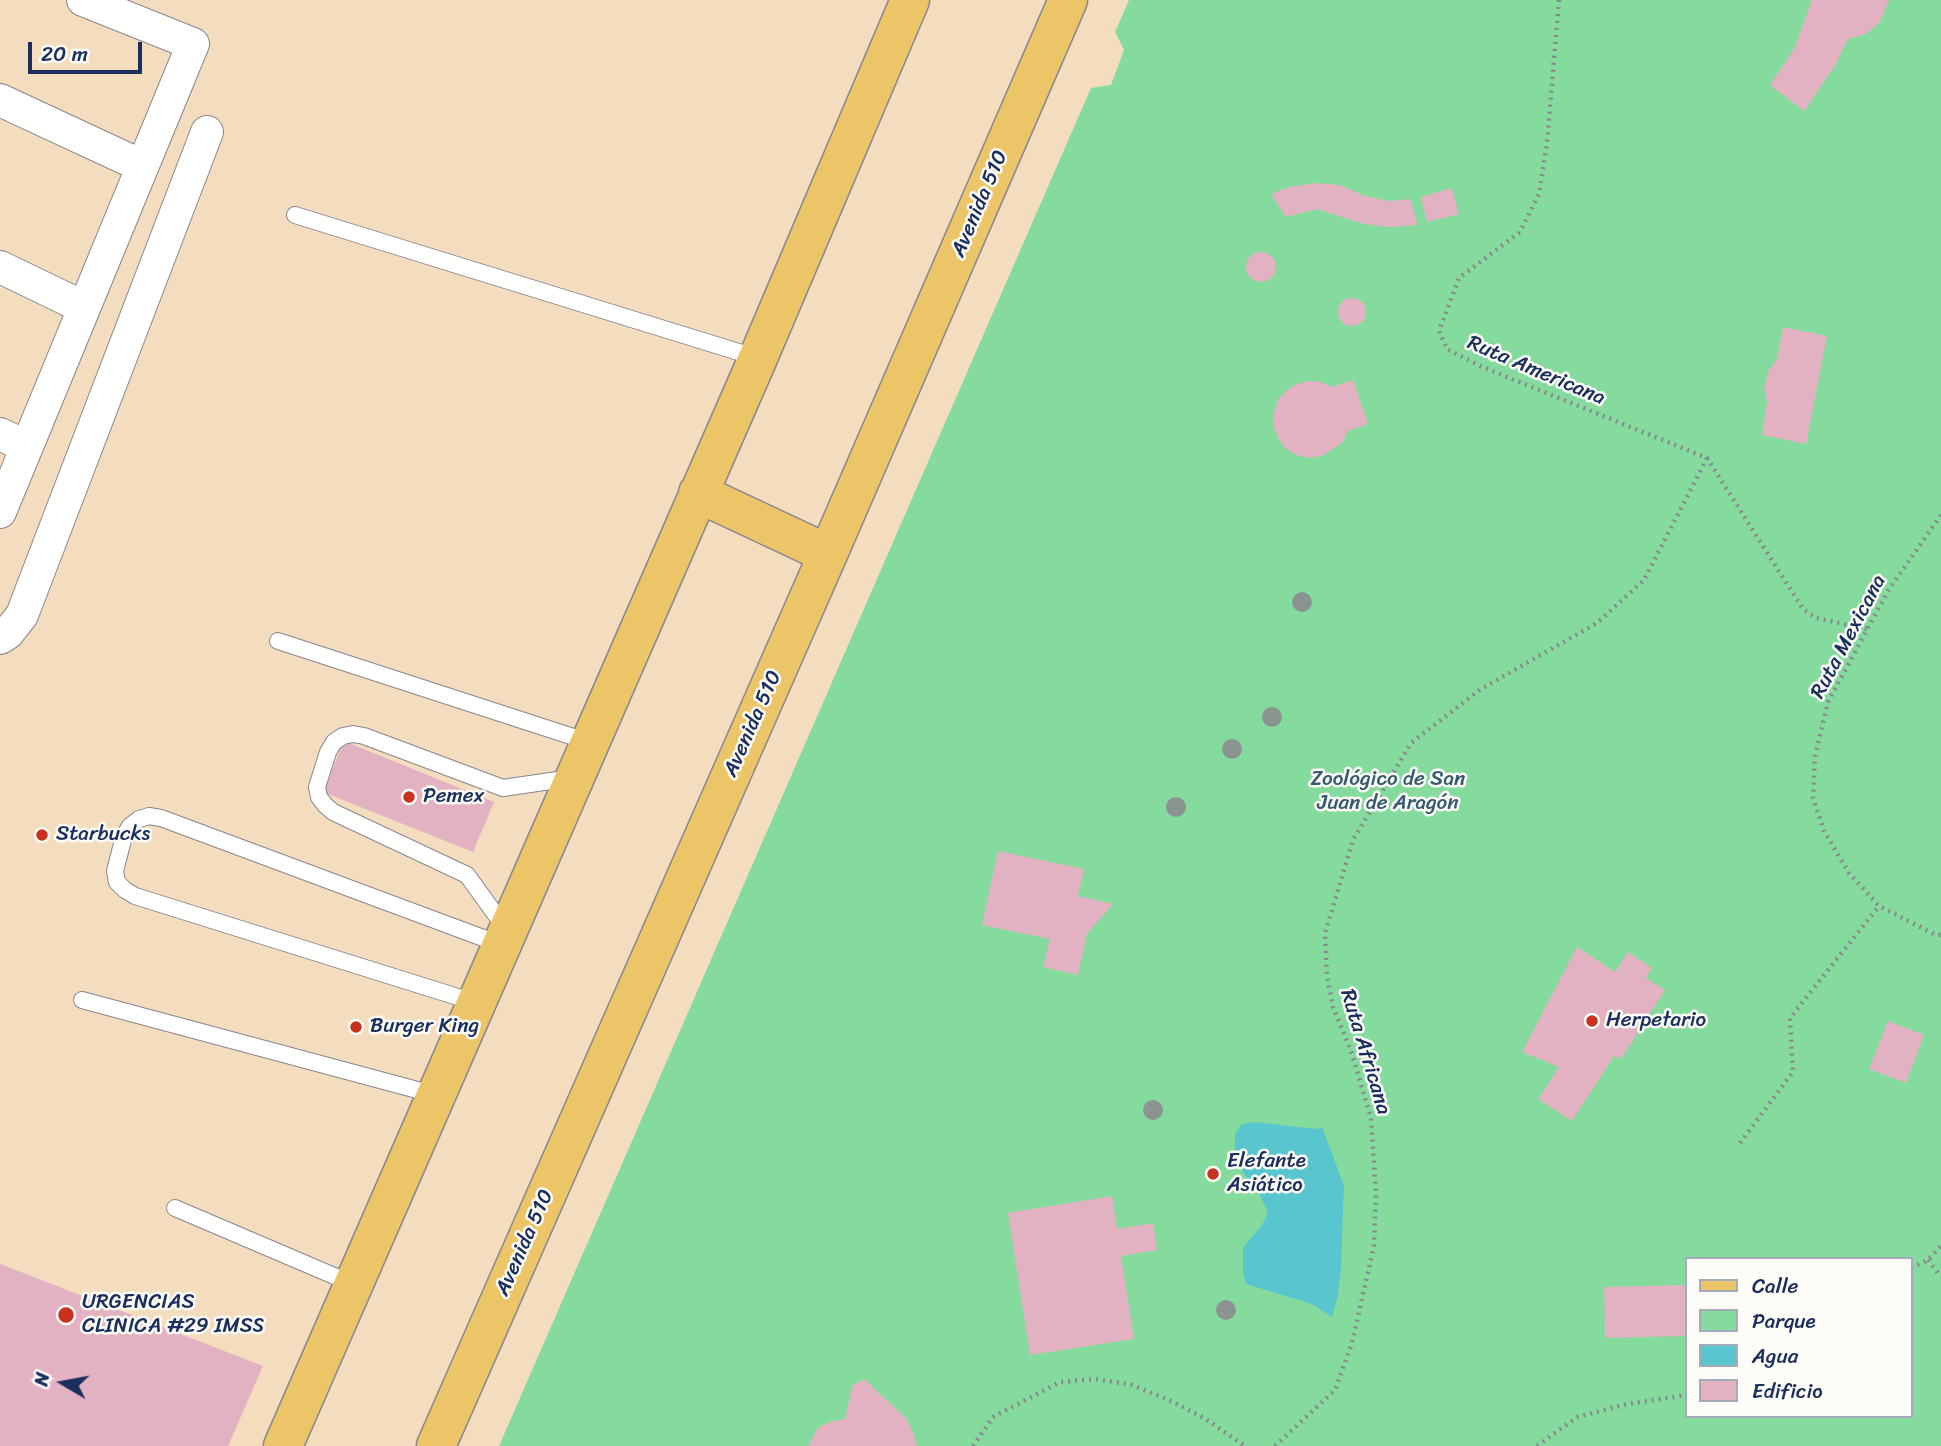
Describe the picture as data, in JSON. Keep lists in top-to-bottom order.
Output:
{
  "streets": {
    "main road": ["Avenida 510"],
    "path": ["Ruta Americana", "Ruta Mexicana", "Ruta Africana"]
  },
  "crossings": [
    ["Ruta Americana", "Ruta Africana"]
  ],
  "parks": ["Zoológico de San Juan de Aragón"],
  "places": [
    "Pemex",
    "Starbucks",
    "Herpetario",
    "Burger King",
    "Elefante Asiático",
    "URGENCIAS CLINICA #29 IMSS"
  ],
  "legend": [
    "Calle",
    "Parque",
    "Agua",
    "Edificio"
  ],
  "scale_bar": "20 m",
  "north": "left"
}
